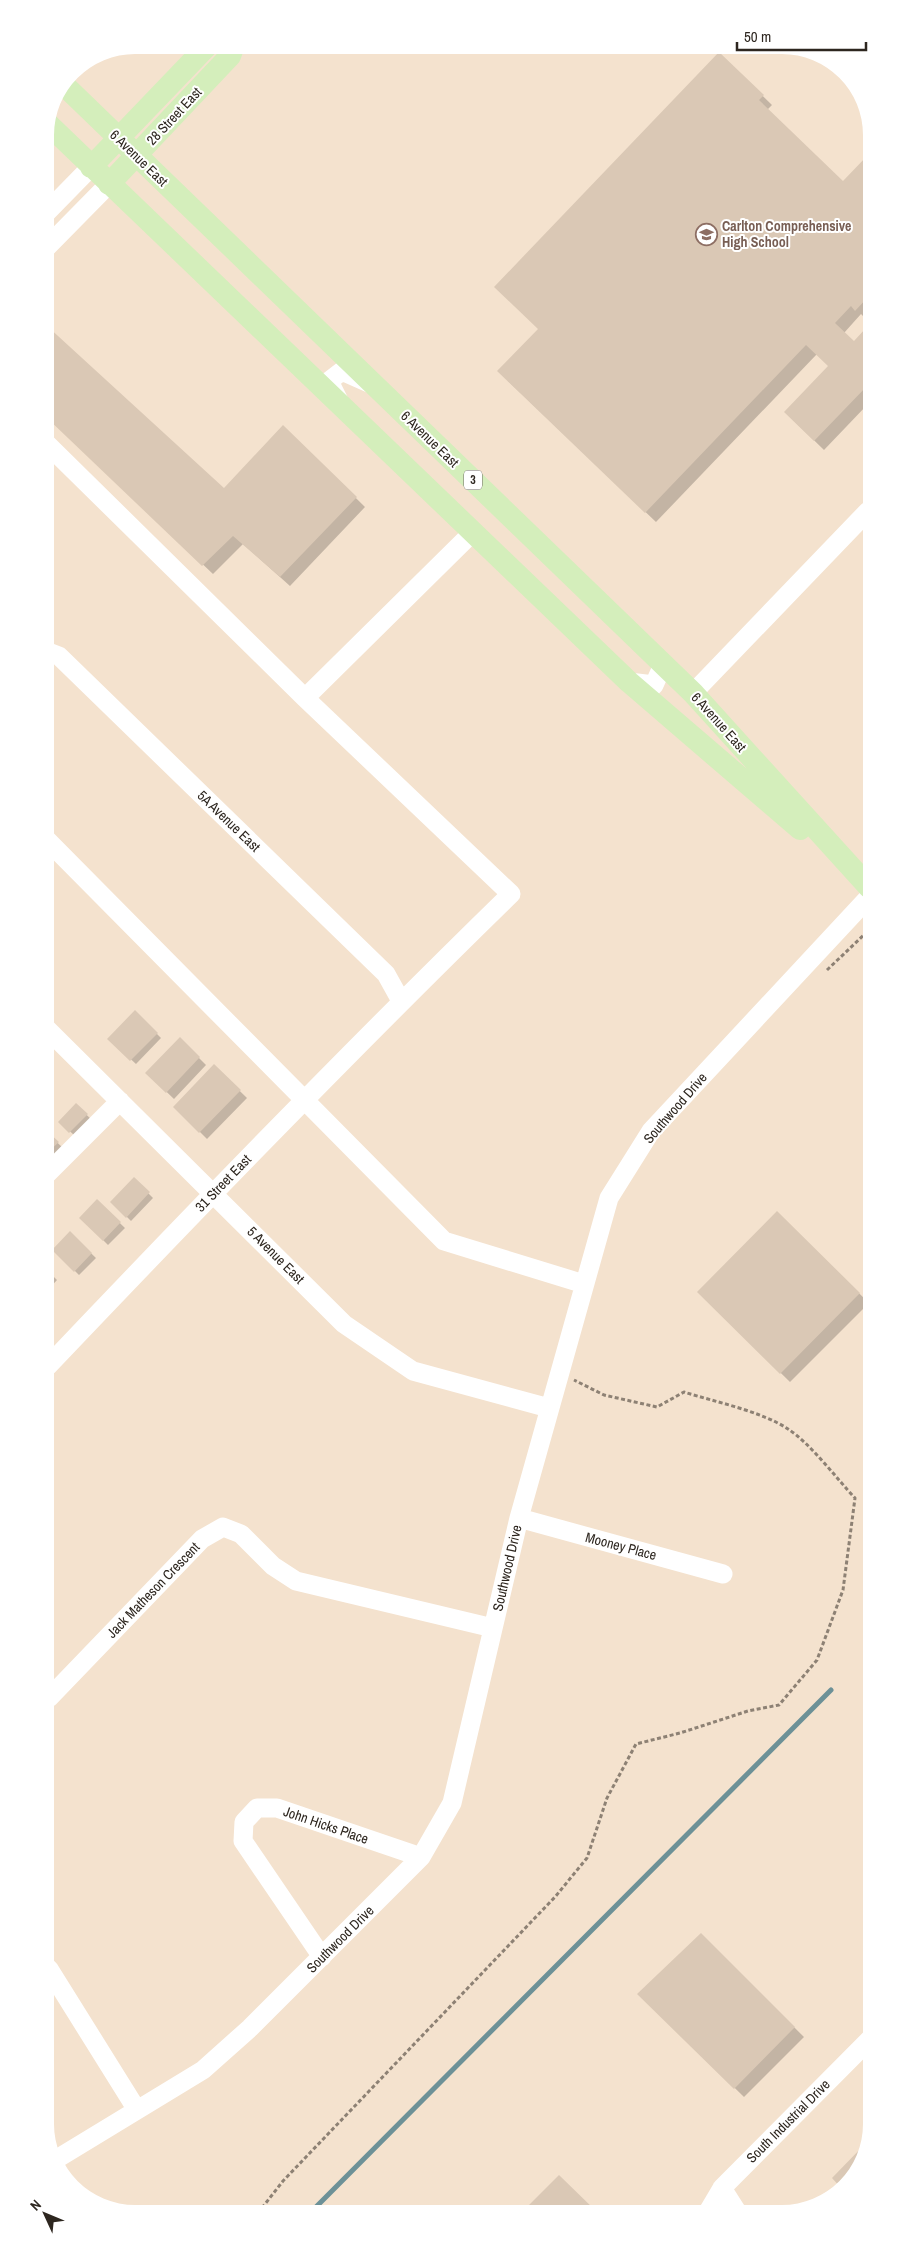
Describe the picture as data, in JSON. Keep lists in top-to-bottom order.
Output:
{
  "streets": {
    "main road": ["28 Street East", "6 Avenue East", "3"],
    "street": [
      "5A Avenue East",
      "Southwood Drive",
      "31 Street East",
      "5 Avenue East",
      "Mooney Place",
      "Jack Matheson Crescent",
      "John Hicks Place",
      "South Industrial Drive"
    ]
  },
  "crossings": [
    ["28 Street East", "6 Avenue East"],
    ["5A Avenue East", "31 Street East"],
    ["Southwood Drive", "5 Avenue East"],
    ["Southwood Drive", "Mooney Place"],
    ["Southwood Drive", "Jack Matheson Crescent"],
    ["Southwood Drive", "John Hicks Place"],
    ["31 Street East", "5 Avenue East"]
  ],
  "places": {
    "school or university": ["Carlton Comprehensive High School"]
  },
  "scale_bar": "50 m",
  "north": "top left"
}
